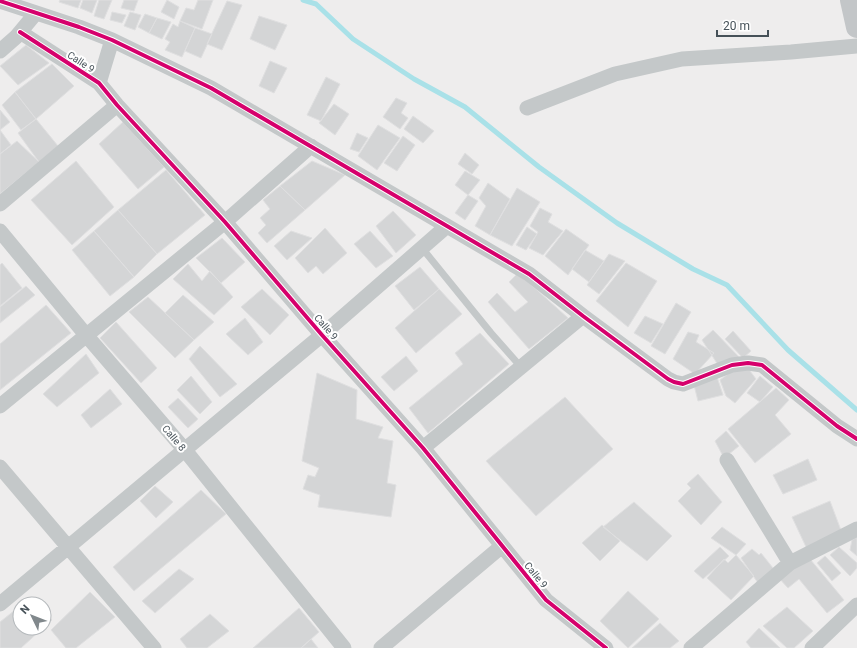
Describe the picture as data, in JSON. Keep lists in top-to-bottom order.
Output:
{
  "streets": {
    "street": ["Calle 9", "Calle 8"]
  },
  "scale_bar": "20 m",
  "north": "top left"
}
